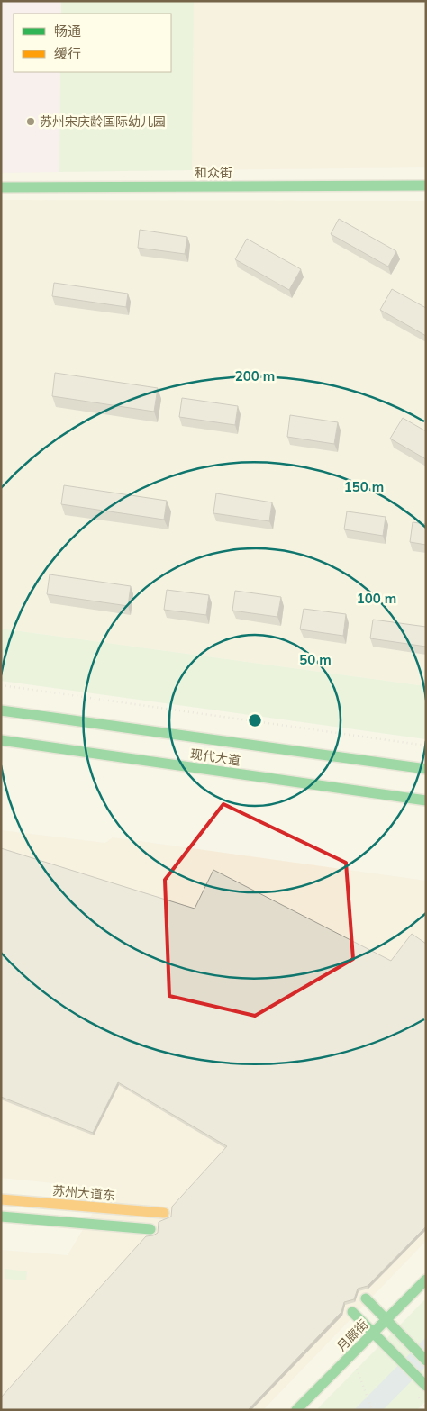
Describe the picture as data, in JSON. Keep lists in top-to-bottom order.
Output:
{
  "streets": {
    "main road": [
      "和众街",
      "现代大道",
      "苏州大道东",
      "月廊街"
    ]
  },
  "places": ["苏州宋庆龄国际幼儿园"],
  "legend": ["畅通", "缓行"],
  "rings": [
    "200 m",
    "150 m",
    "100 m",
    "50 m"
  ]
}
